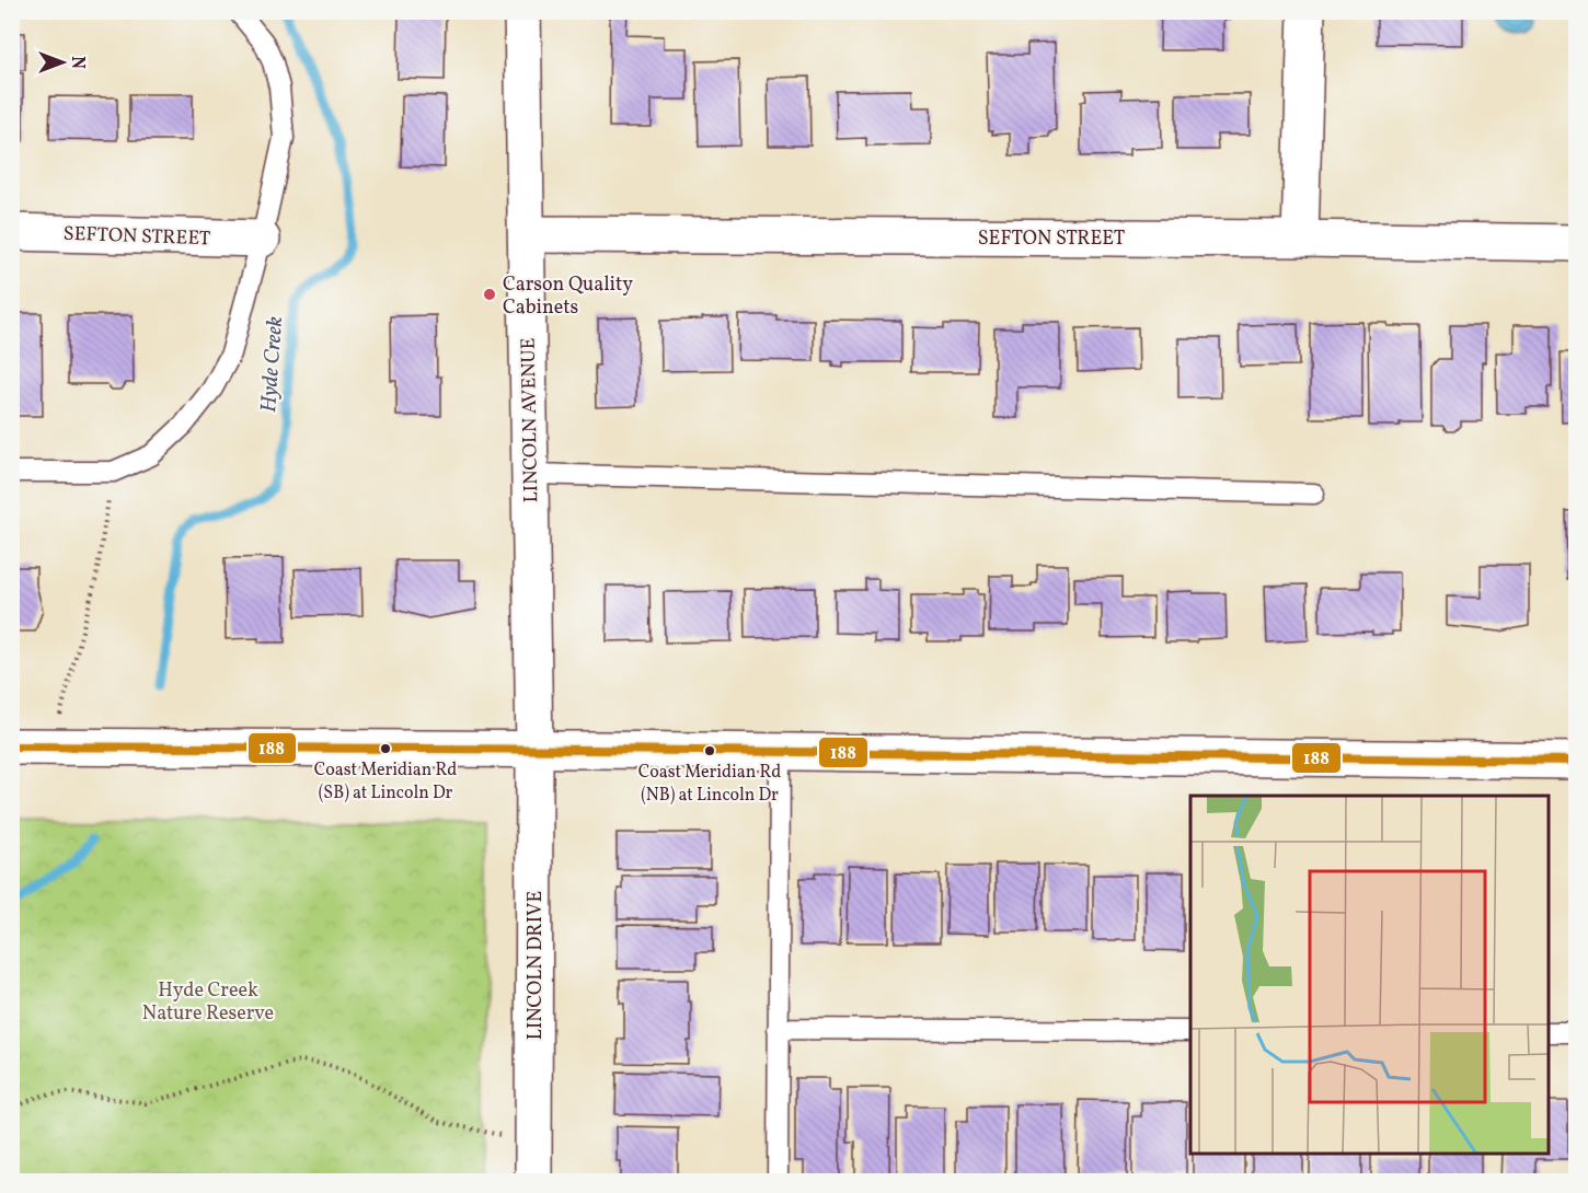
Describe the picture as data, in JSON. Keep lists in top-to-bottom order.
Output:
{
  "streets": {
    "main road": ["SEFTON STREET", "LINCOLN AVENUE", "LINCOLN DRIVE"]
  },
  "crossings": [
    ["SEFTON STREET", "LINCOLN AVENUE"],
    ["LINCOLN AVENUE", "LINCOLN DRIVE"]
  ],
  "water": ["Hyde Creek"],
  "parks": ["Hyde Creek Nature Reserve"],
  "places": ["Carson Quality Cabinets", "Coast Meridian Rd (SB) at Lincoln Dr", "Coast Meridian Rd (NB) at Lincoln Dr"],
  "lines": ["transit line 188"],
  "north": "right"
}
